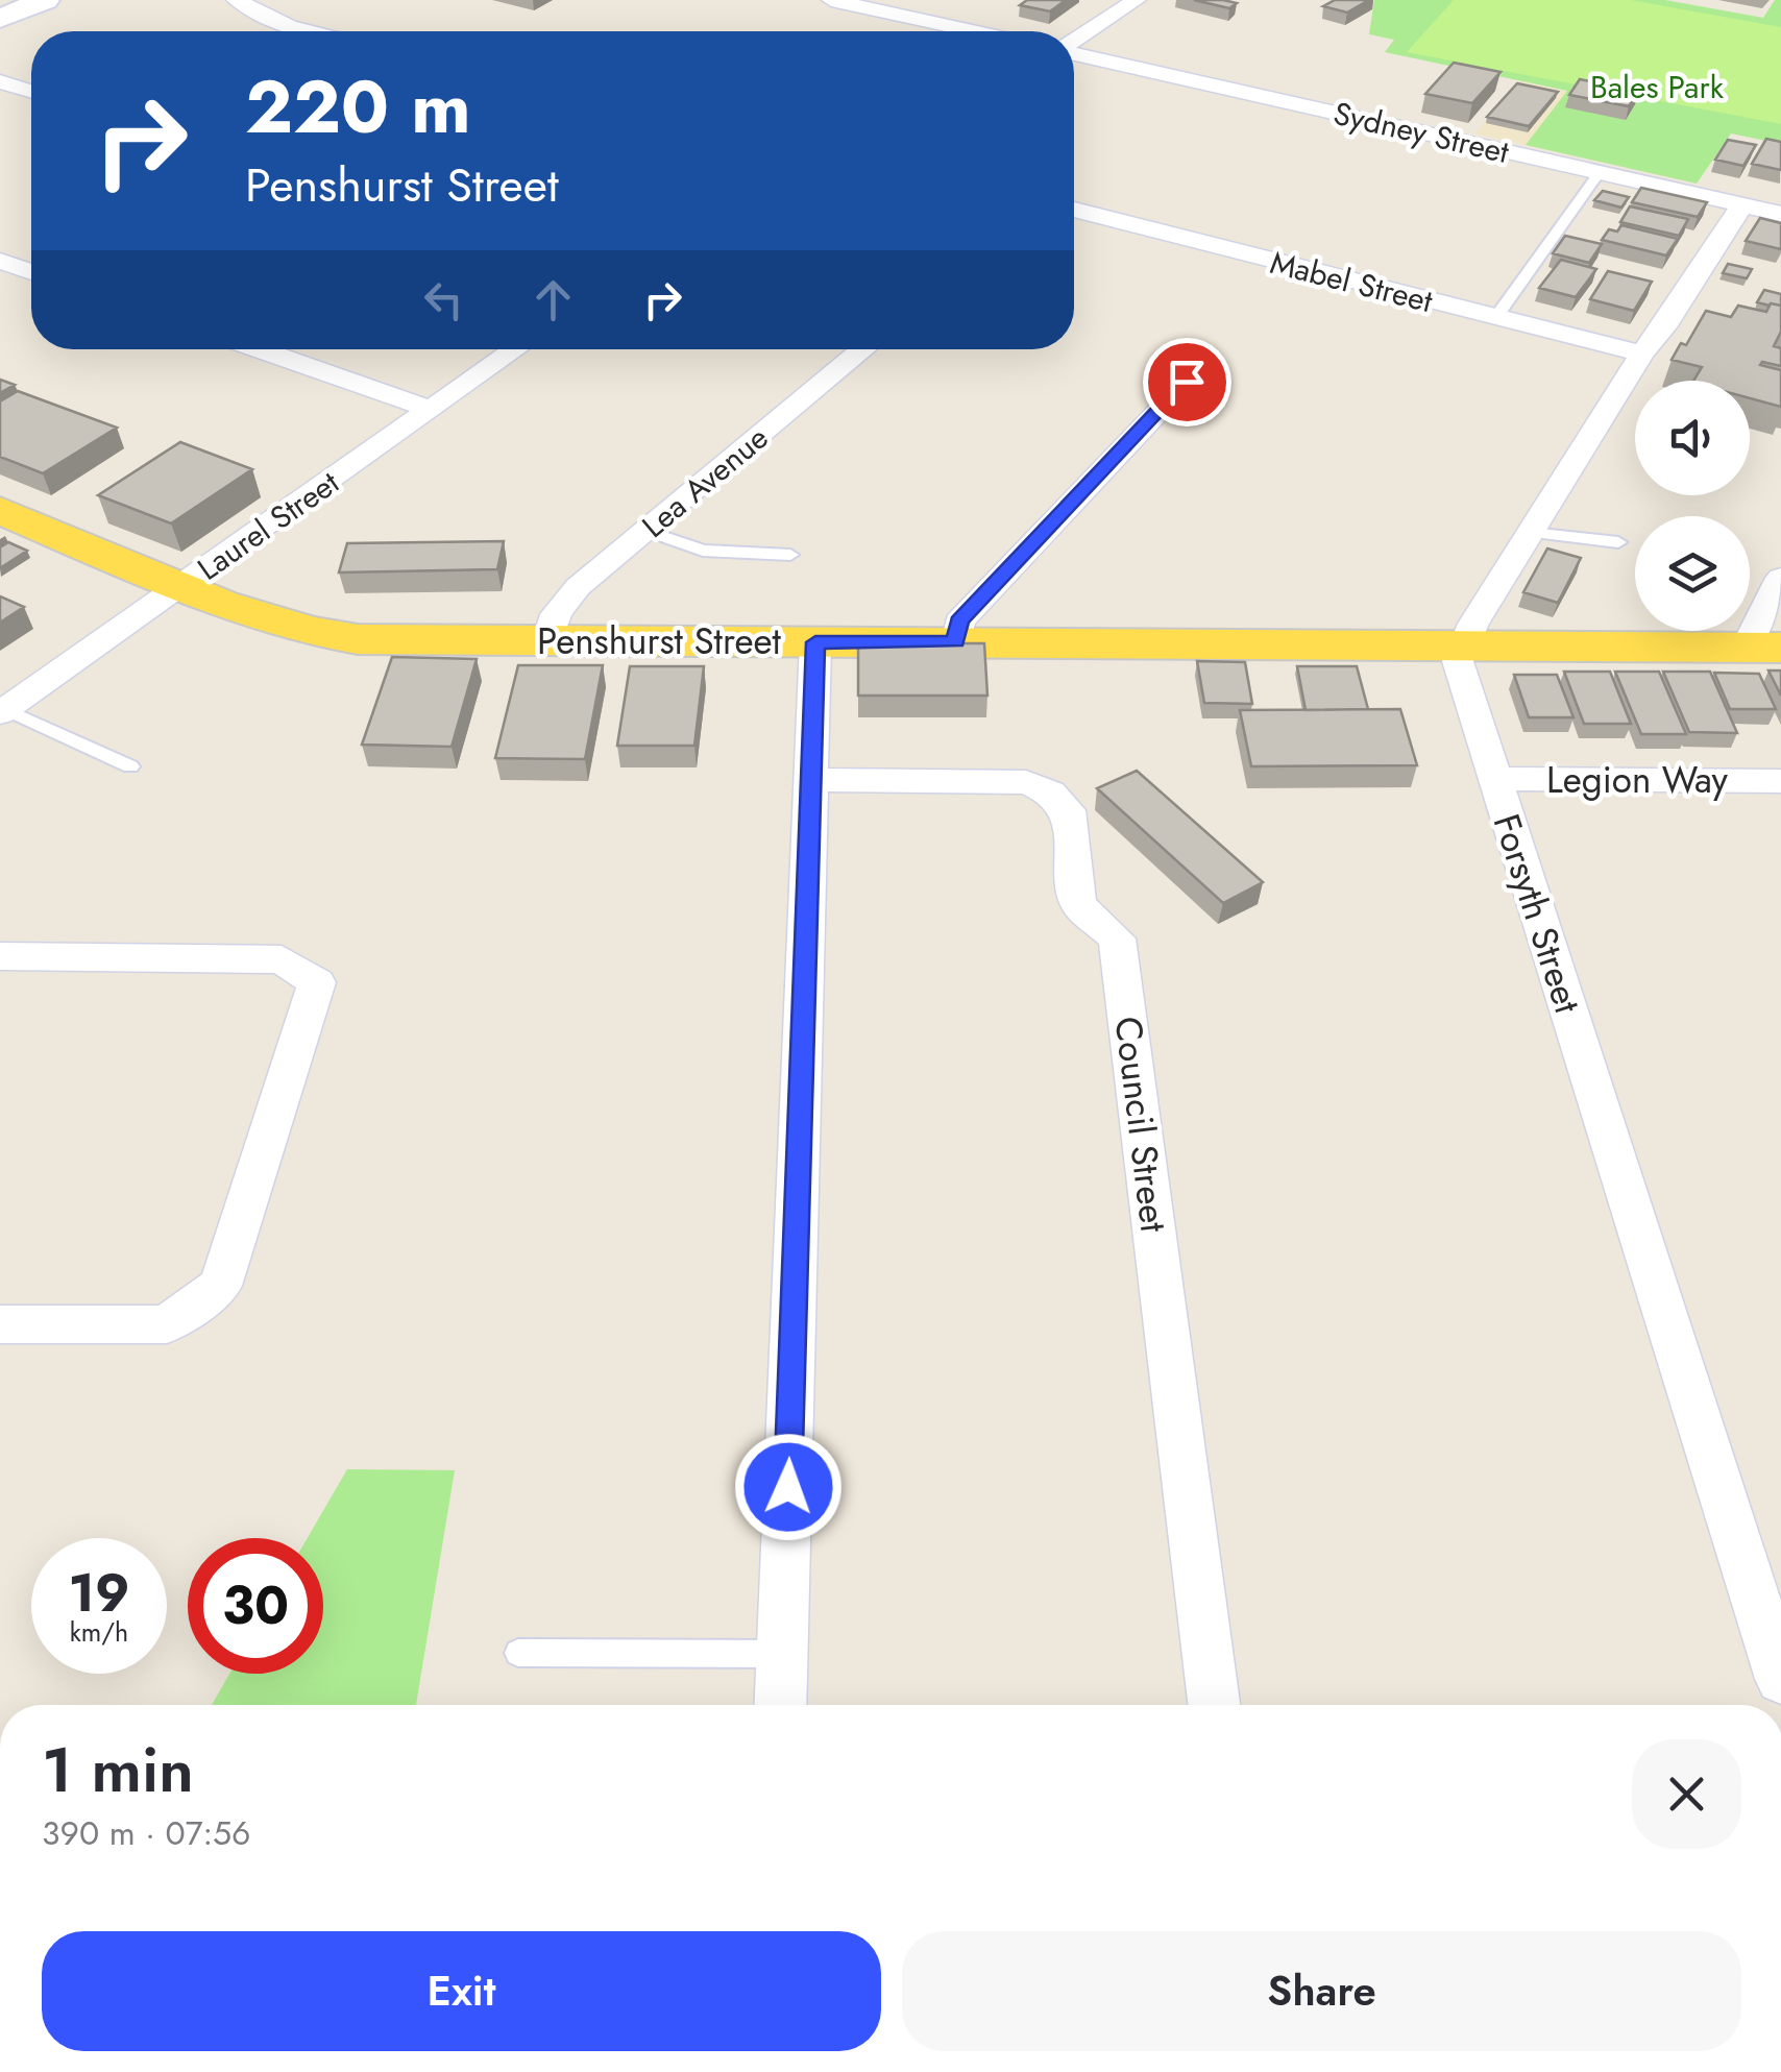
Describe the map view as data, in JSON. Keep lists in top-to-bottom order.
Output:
{
  "streets": {
    "main road": ["Penshurst Street"],
    "street": [
      "Sydney Street",
      "Mabel Street",
      "Lea Avenue",
      "Laurel Street",
      "Legion Way",
      "Forsyth Street",
      "Council Street"
    ]
  },
  "crossings": [
    ["Sydney Street", "Forsyth Street"],
    ["Mabel Street", "Forsyth Street"],
    ["Lea Avenue", "Penshurst Street"],
    ["Laurel Street", "Penshurst Street"],
    ["Penshurst Street", "Forsyth Street"],
    ["Legion Way", "Forsyth Street"]
  ],
  "parks": ["Bales Park"],
  "page": {
    "turn": ["220 m", "Penshurst Street"],
    "speed": "19 km/h",
    "limit": "30",
    "heading": ["1 min", "390 m · 07:56"],
    "buttons": ["Exit", "Share"]
  }
}
